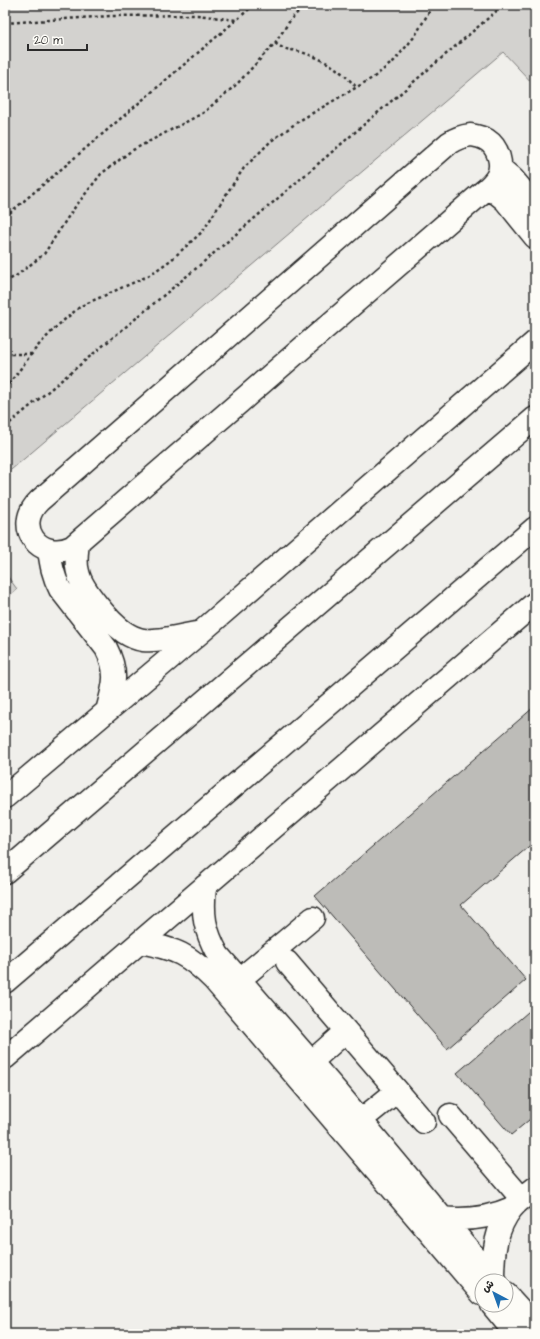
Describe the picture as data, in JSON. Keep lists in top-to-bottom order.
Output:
{
  "scale_bar": "20 m",
  "north": "top left"
}
